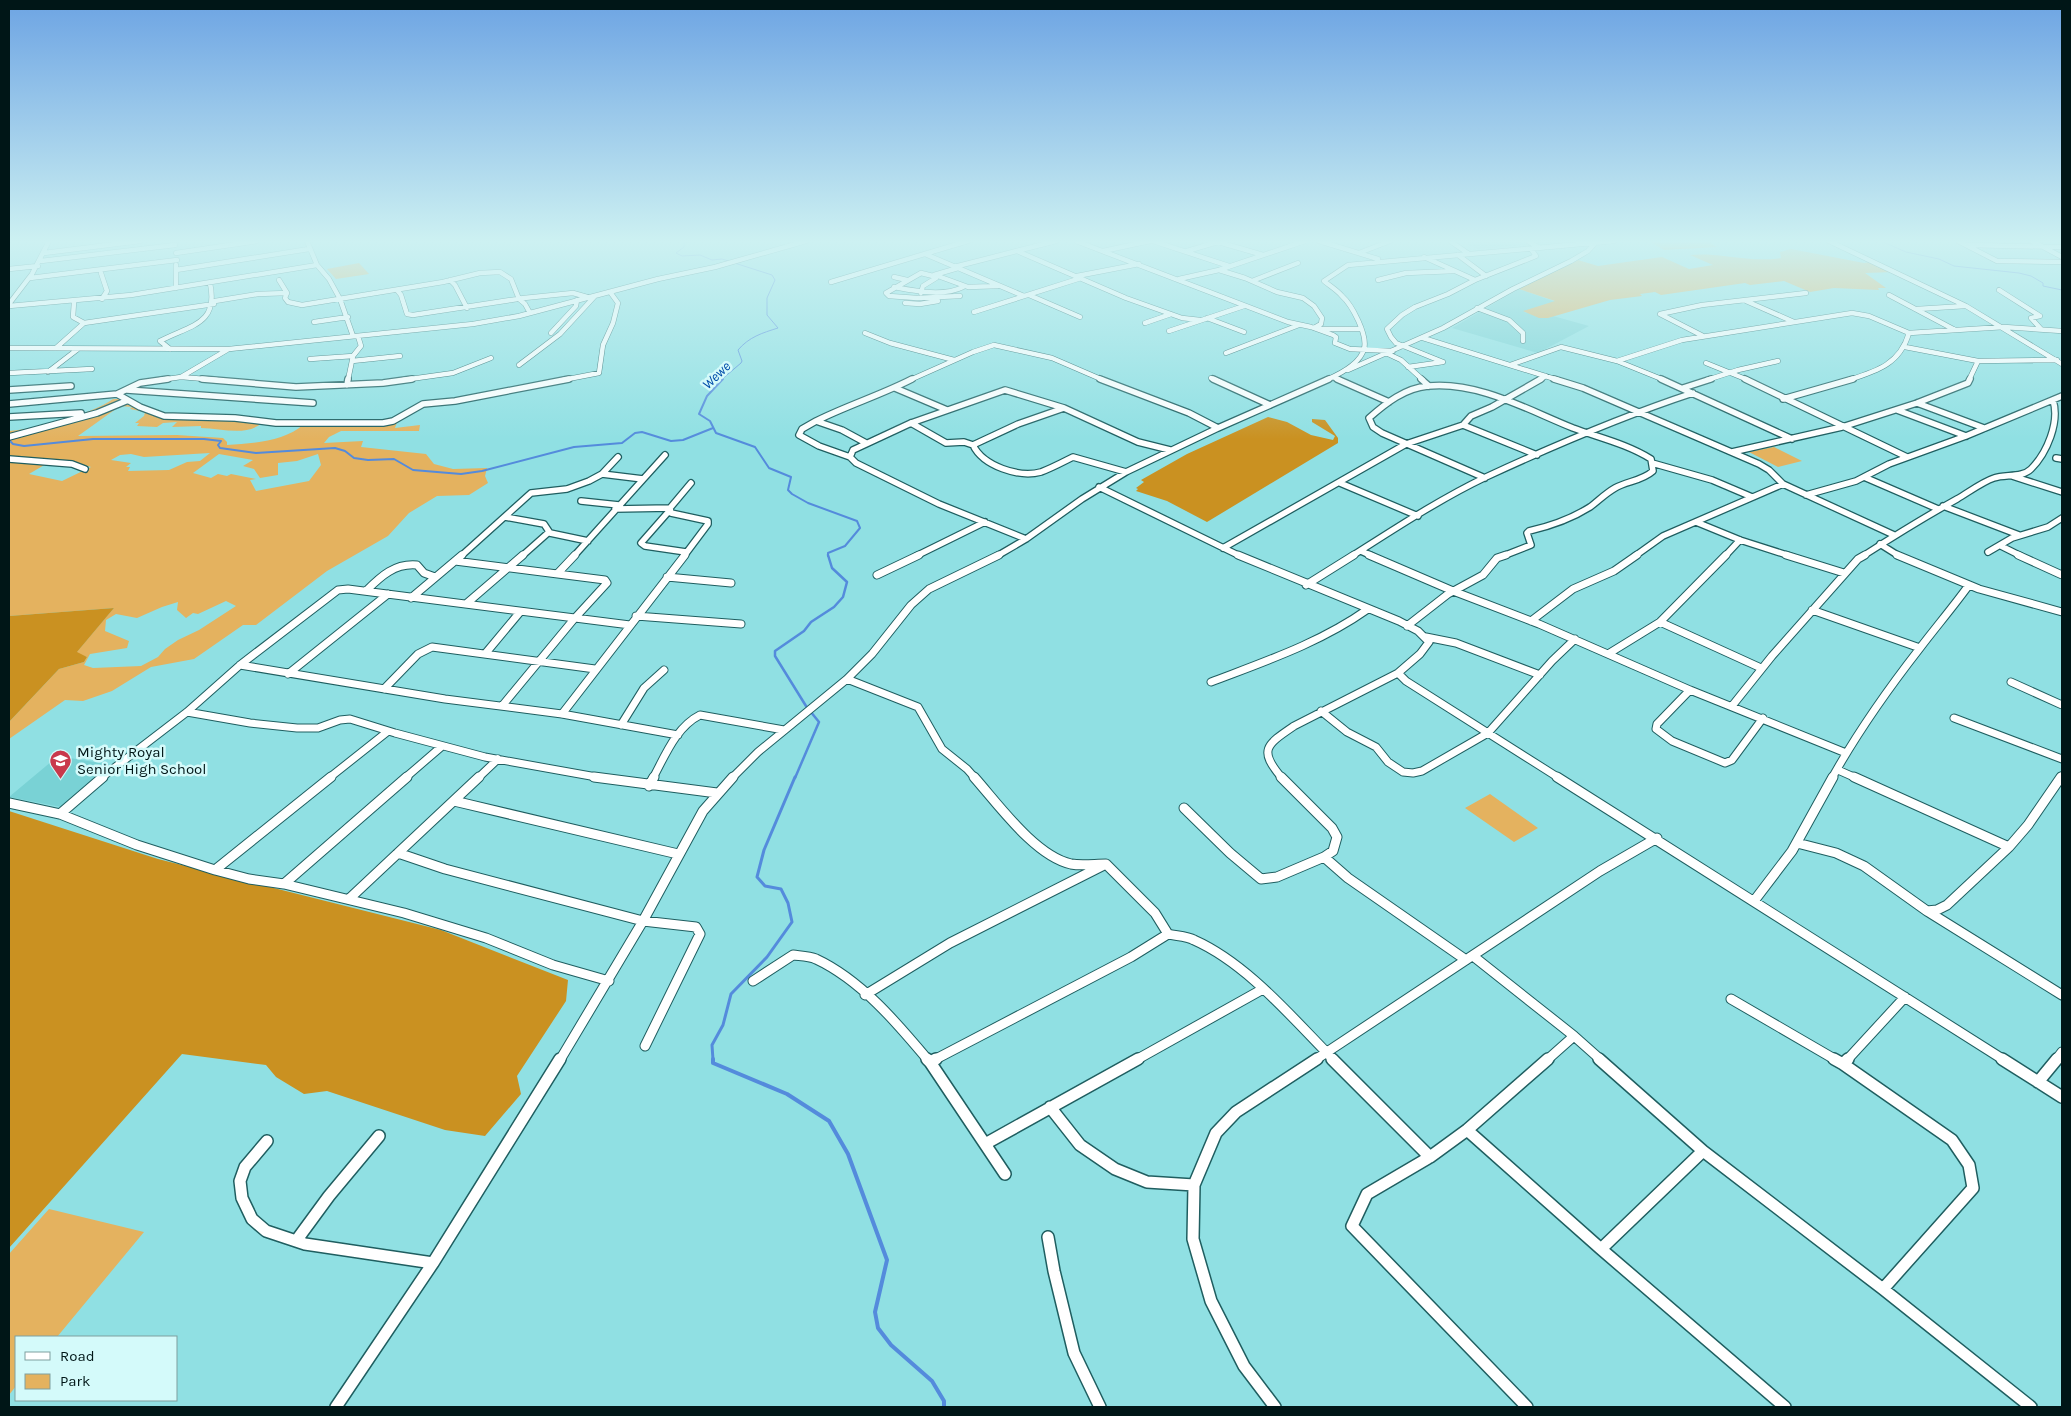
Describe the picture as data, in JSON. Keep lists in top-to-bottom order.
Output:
{
  "water": ["Wewe"],
  "places": {
    "school or university": ["Mighty Royal Senior High School"]
  },
  "legend": ["Road", "Park"]
}
